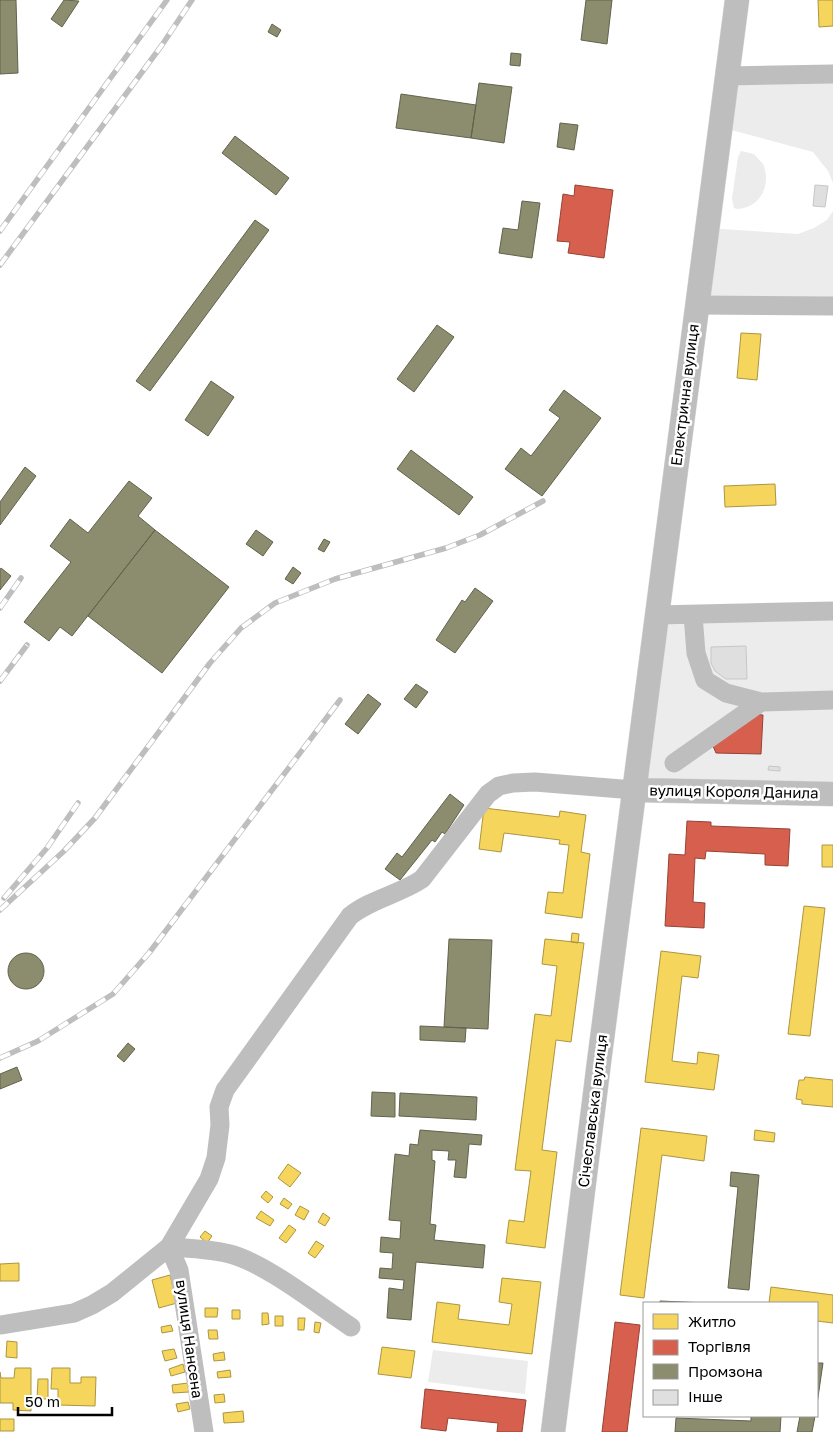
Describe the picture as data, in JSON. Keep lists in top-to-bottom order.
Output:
{
  "streets": {
    "main road": ["Електрична вулиця", "вулиця Короля Данила", "Січеславська вулиця"],
    "street": ["вулиця Нансена"]
  },
  "crossings": [
    ["Електрична вулиця", "вулиця Короля Данила"],
    ["Електрична вулиця", "Січеславська вулиця"],
    ["вулиця Короля Данила", "Січеславська вулиця"]
  ],
  "legend": [
    "Житло",
    "Торгівля",
    "Промзона",
    "Інше"
  ],
  "scale_bar": "50 m"
}
